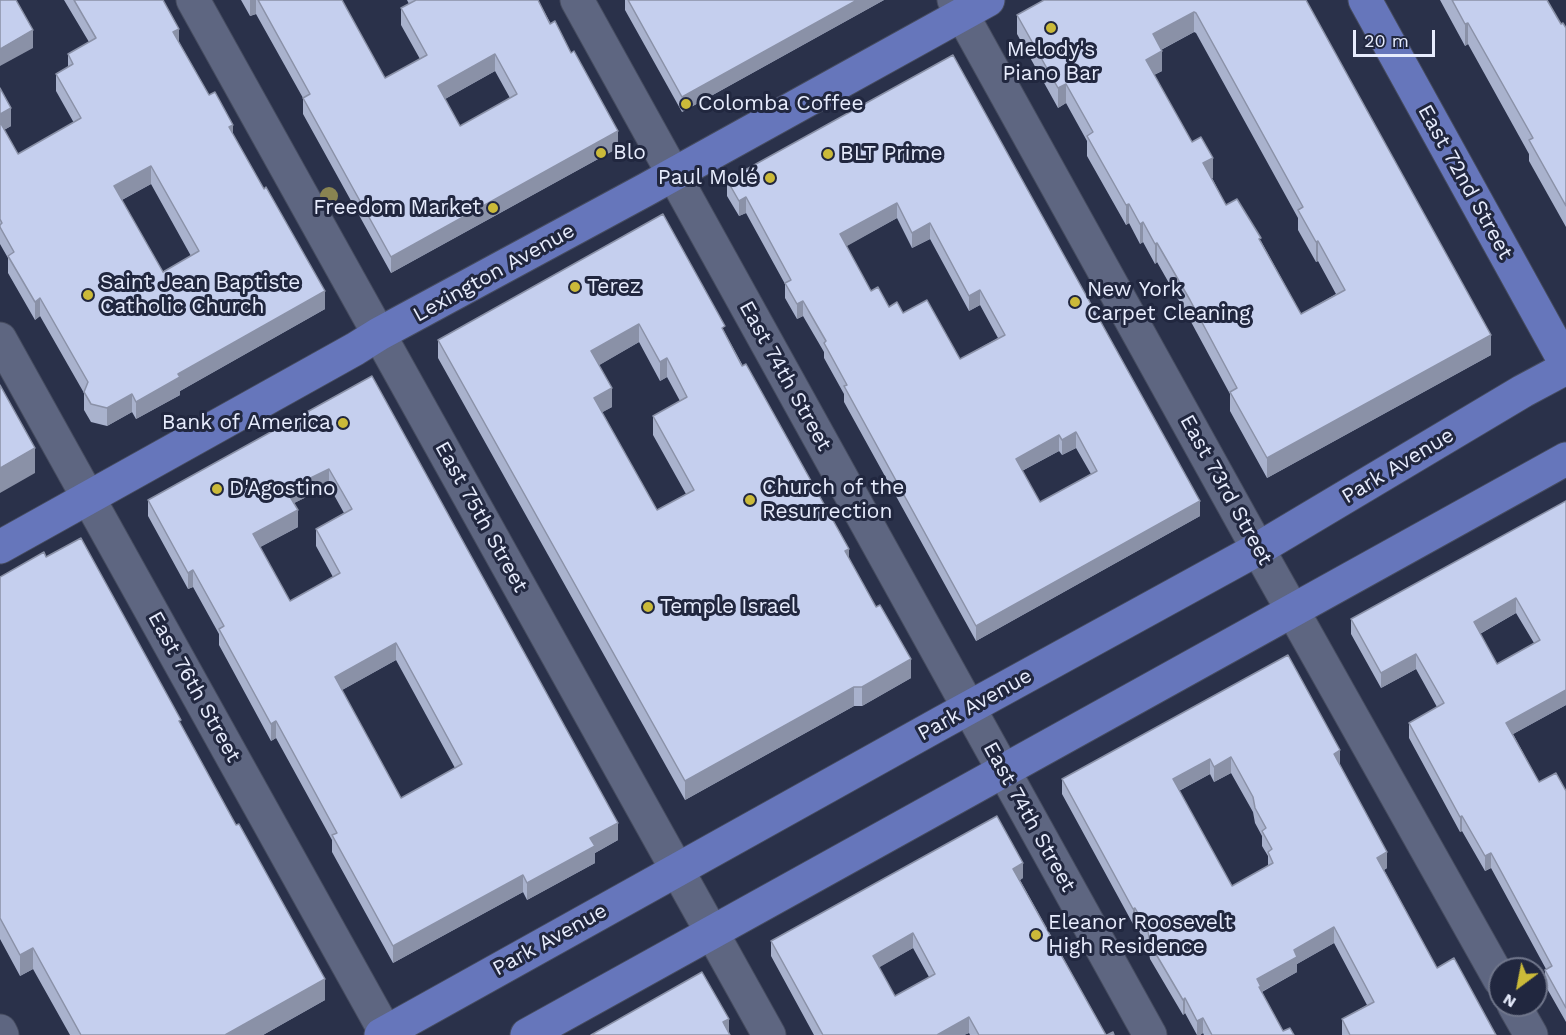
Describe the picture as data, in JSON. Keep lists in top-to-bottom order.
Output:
{
  "streets": {
    "main road": ["East 72nd Street", "Lexington Avenue", "Park Avenue"],
    "street": [
      "East 74th Street",
      "East 73rd Street",
      "East 75th Street",
      "East 76th Street"
    ]
  },
  "crossings": [
    ["Lexington Avenue", "East 74th Street"],
    ["Lexington Avenue", "East 73rd Street"],
    ["Lexington Avenue", "East 75th Street"],
    ["Lexington Avenue", "East 76th Street"],
    ["East 74th Street", "Park Avenue"],
    ["Park Avenue", "East 73rd Street"],
    ["Park Avenue", "East 75th Street"],
    ["Park Avenue", "East 76th Street"]
  ],
  "places": [
    "Melody's Piano Bar",
    "Colomba Coffee",
    "Blo",
    "BLT Prime",
    "Paul Molé",
    "Freedom Market",
    "Terez",
    "Saint Jean Baptiste Catholic Church",
    "New York Carpet Cleaning",
    "Bank of America",
    "D'Agostino",
    "Church of the Resurrection",
    "Temple Israel",
    "Eleanor Roosevelt High Residence"
  ],
  "scale_bar": "20 m",
  "north": "bottom left"
}
